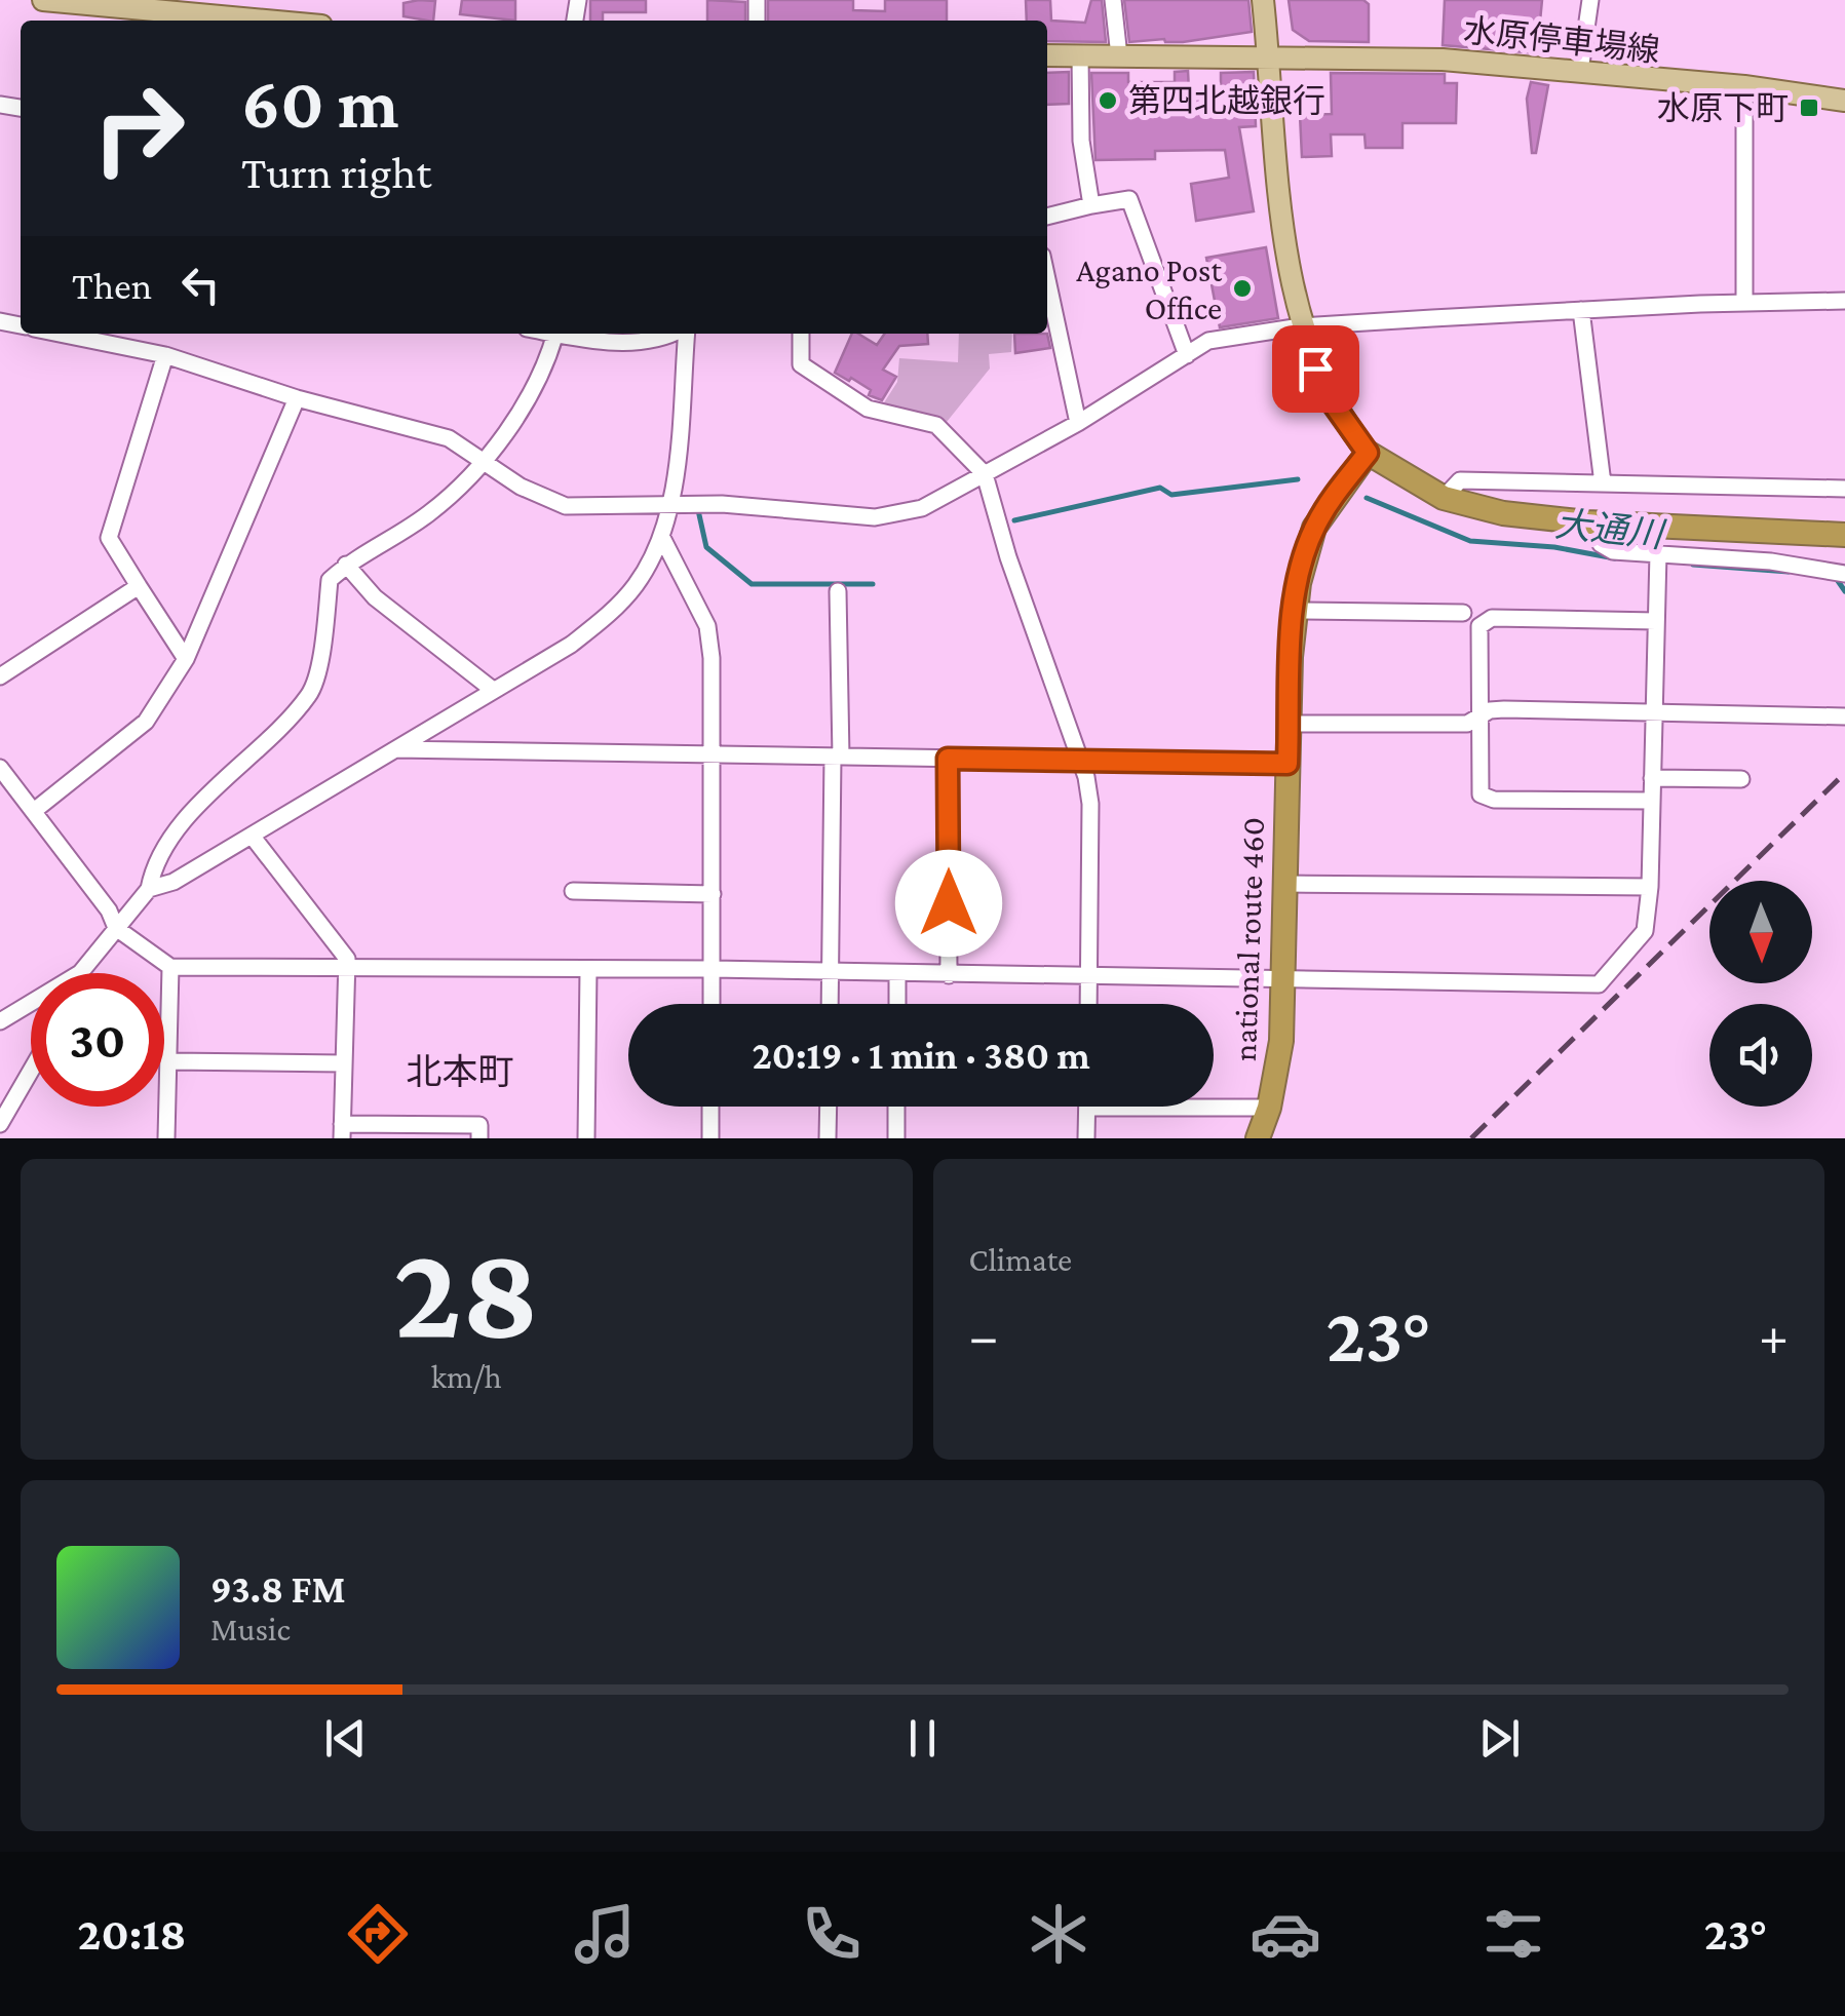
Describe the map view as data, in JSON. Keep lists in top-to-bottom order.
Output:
{
  "streets": {
    "highway": ["national route 460"],
    "main road": ["水原停車場線"]
  },
  "districts": ["北本町"],
  "water": ["大通川"],
  "places": {
    "other": ["第四北越銀行", "Agano Post Office"],
    "transit": ["水原下町"]
  },
  "north": "bottom",
  "page": {
    "turn": ["60 m", "Turn right"],
    "then": "Then",
    "limit": "30",
    "trip": "20:19 · 1 min · 380 m",
    "tile": [
      ["28", "km/h"],
      "Climate"
    ],
    "heat": ["−", "23°", "+"],
    "song": ["93.8 FM", "Music"],
    "tabs": ["20:18", "23°"]
  }
}
